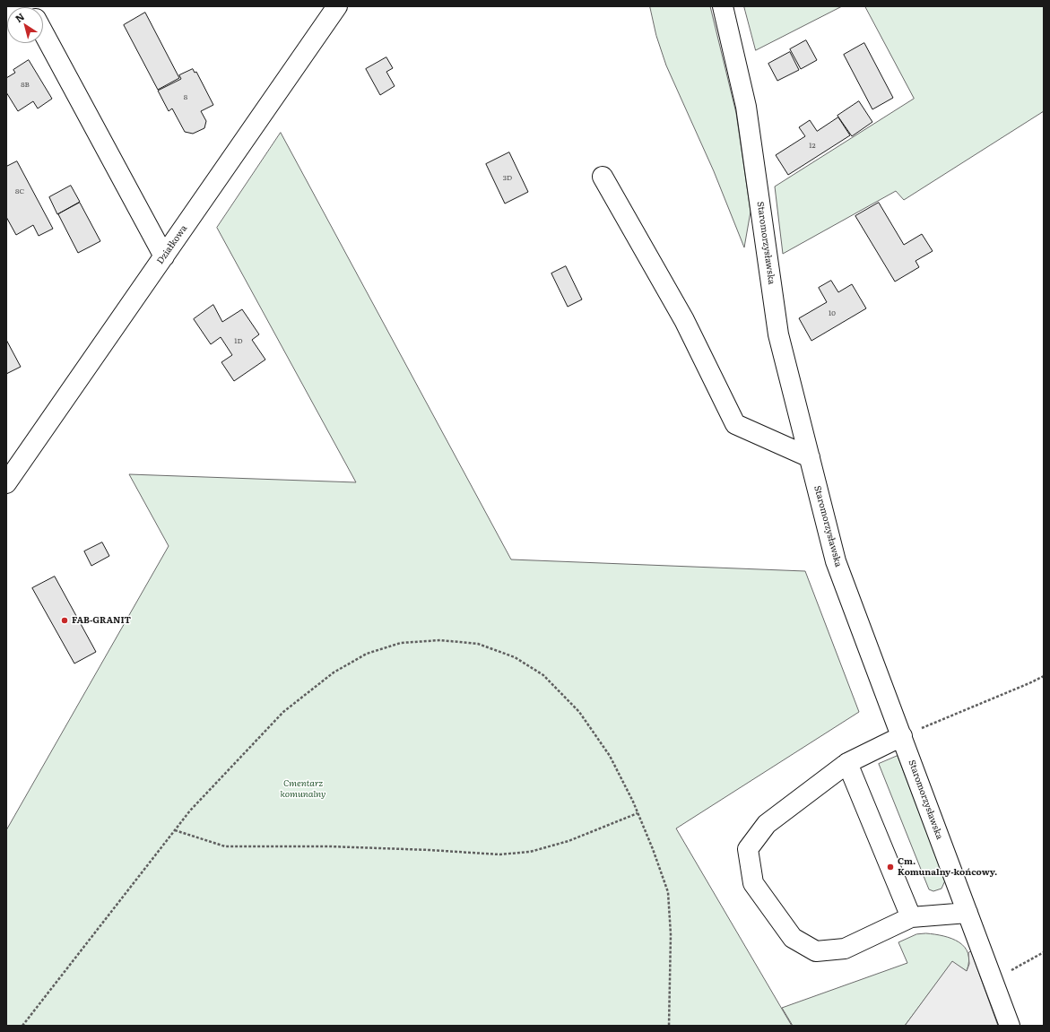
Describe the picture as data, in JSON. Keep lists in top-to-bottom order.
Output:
{
  "streets": {
    "street": ["Staromorzysławska", "Działkowa"]
  },
  "parks": ["Cmentarz komunalny"],
  "places": ["FAB-GRANIT", "Cm. Komunalny-końcowy."],
  "house_numbers": [
    "8B",
    "8",
    "12",
    "3D",
    "8C",
    "10",
    "1D"
  ],
  "north": "top left"
}
